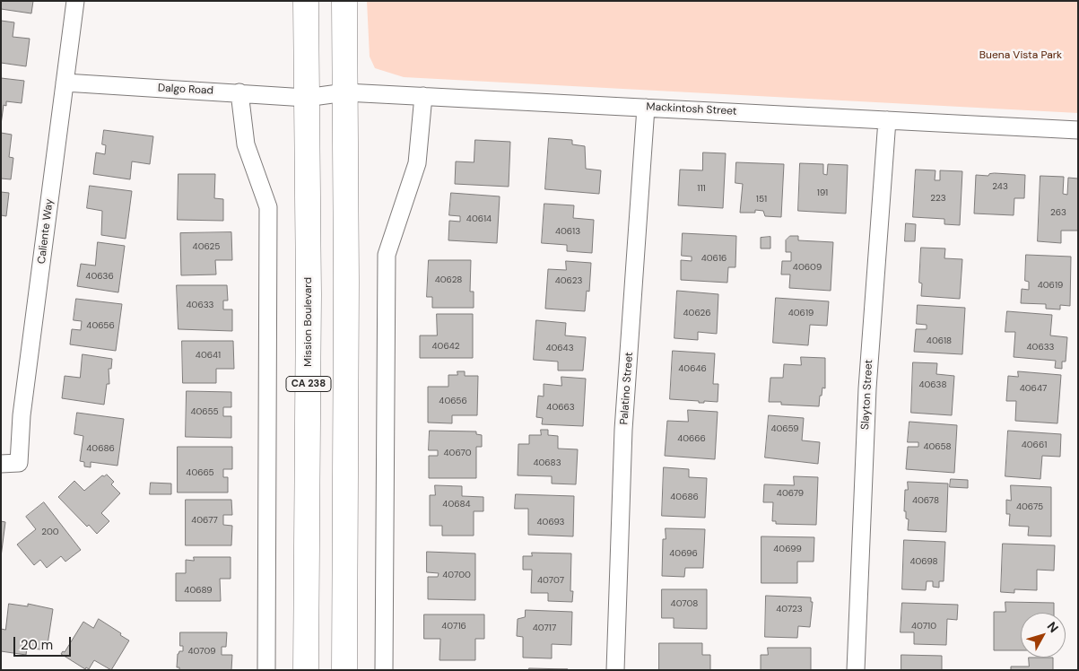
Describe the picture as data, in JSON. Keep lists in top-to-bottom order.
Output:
{
  "streets": {
    "main road": ["Mission Boulevard", "CA 238"],
    "street": [
      "Dalgo Road",
      "Mackintosh Street",
      "Caliente Way",
      "Palatino Street",
      "Slayton Street"
    ]
  },
  "crossings": [
    ["Dalgo Road", "Mackintosh Street"],
    ["Dalgo Road", "Caliente Way"],
    ["Dalgo Road", "Mission Boulevard"],
    ["Mackintosh Street", "Mission Boulevard"],
    ["Mackintosh Street", "CA 238"],
    ["Mackintosh Street", "Palatino Street"],
    ["Mackintosh Street", "Slayton Street"]
  ],
  "parks": ["Buena Vista Park"],
  "house_numbers": [
    "243",
    "111",
    "191",
    "223",
    "151",
    "263",
    "40614",
    "40613",
    "40625",
    "40616",
    "40609",
    "40636",
    "40628",
    "40623",
    "40619",
    "40633",
    "40626",
    "40619",
    "40656",
    "40618",
    "40642",
    "40633",
    "40643",
    "40641",
    "40646",
    "40638",
    "40647",
    "40656",
    "40663",
    "40655",
    "40659",
    "40666",
    "40661",
    "40658",
    "40686",
    "40670",
    "40683",
    "40665",
    "40679",
    "40686",
    "40678",
    "40684",
    "40675",
    "40677",
    "40693",
    "200",
    "40699",
    "40696",
    "40698",
    "40700",
    "40707",
    "40689",
    "40708",
    "40723",
    "40716",
    "40710",
    "40717",
    "40709"
  ],
  "scale_bar": "20 m",
  "north": "top right"
}
